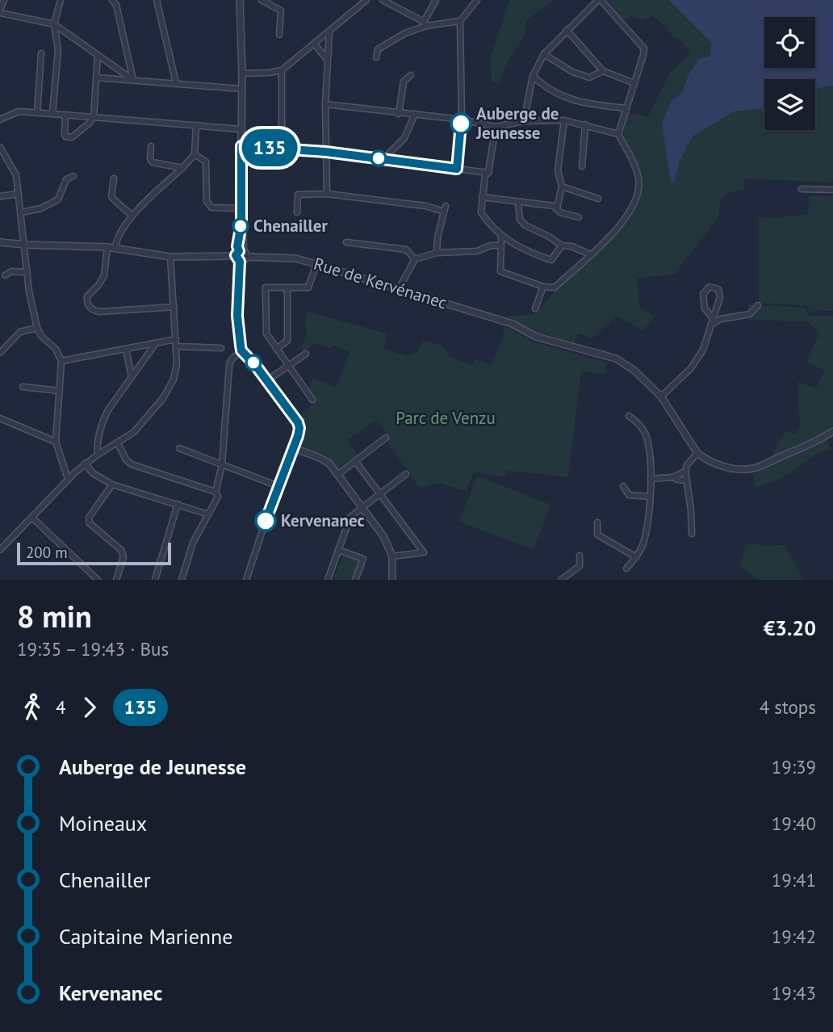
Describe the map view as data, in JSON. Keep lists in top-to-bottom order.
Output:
{
  "streets": {
    "street": ["Rue de Kervénanec"]
  },
  "parks": ["Parc de Venzu"],
  "places": ["Auberge de Jeunesse", "Chenailler", "Kervenanec"],
  "lines": ["bus line 135"],
  "scale_bar": "200 m",
  "page": {
    "on_map": "135",
    "scale": "200 m",
    "heading": ["8 min", "19:35 – 19:43 · Bus", "€3.20"],
    "legs": ["4", "135", "4 stops"],
    "list": [
      {
        "name": "Auberge de Jeunesse",
        "value": "19:39"
      },
      {
        "name": "Moineaux",
        "value": "19:40"
      },
      {
        "name": "Chenailler",
        "value": "19:41"
      },
      {
        "name": "Capitaine Marienne",
        "value": "19:42"
      },
      {
        "name": "Kervenanec",
        "value": "19:43"
      }
    ]
  }
}
